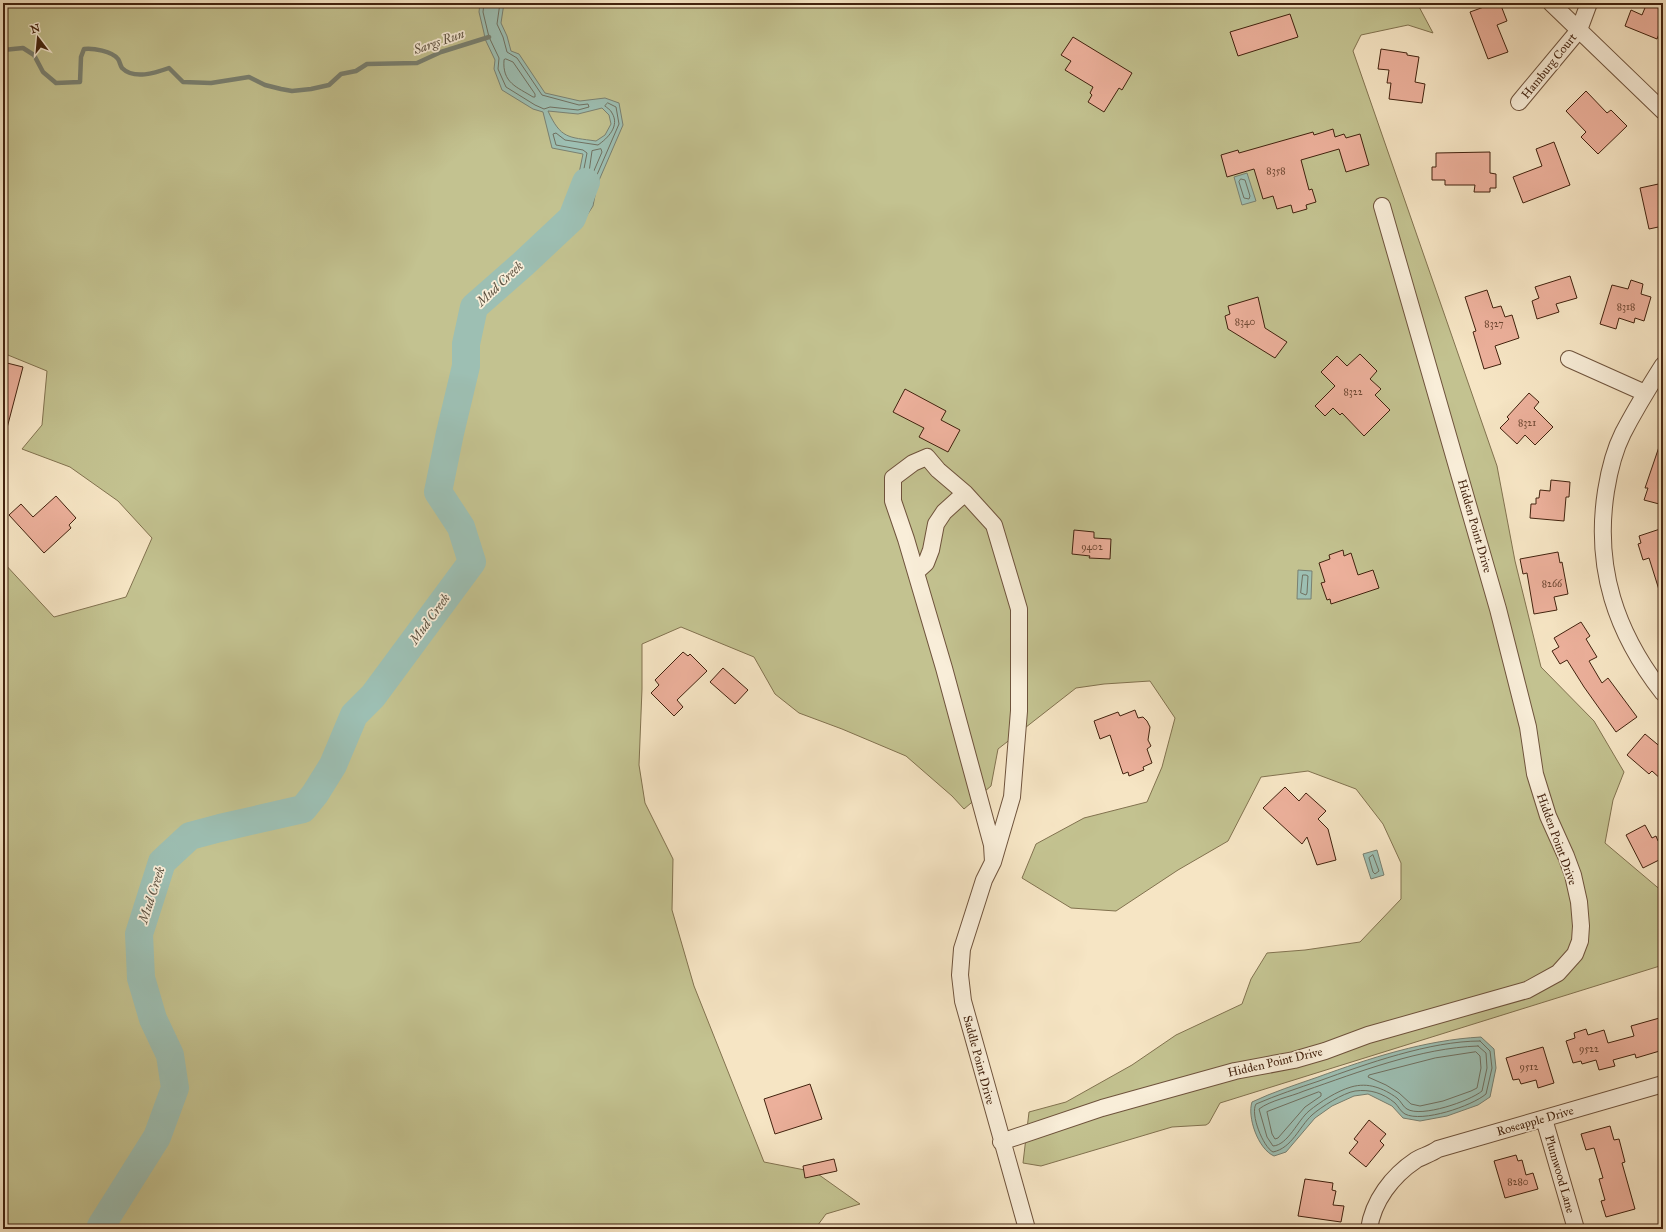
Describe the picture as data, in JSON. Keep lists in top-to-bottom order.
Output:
{
  "streets": {
    "street": [
      "Hamburg Court",
      "Hidden Point Drive",
      "Saddle Point Drive",
      "Roseapple Drive",
      "Plumwood Lane"
    ]
  },
  "crossings": [
    ["Hidden Point Drive", "Saddle Point Drive"],
    ["Roseapple Drive", "Plumwood Lane"]
  ],
  "water": ["Sargs Run", "Mud Creek"],
  "house_numbers": [
    "8358",
    "8318",
    "8340",
    "8327",
    "8322",
    "8321",
    "9402",
    "8266",
    "9522",
    "9512",
    "8280"
  ],
  "north": "top"
}
